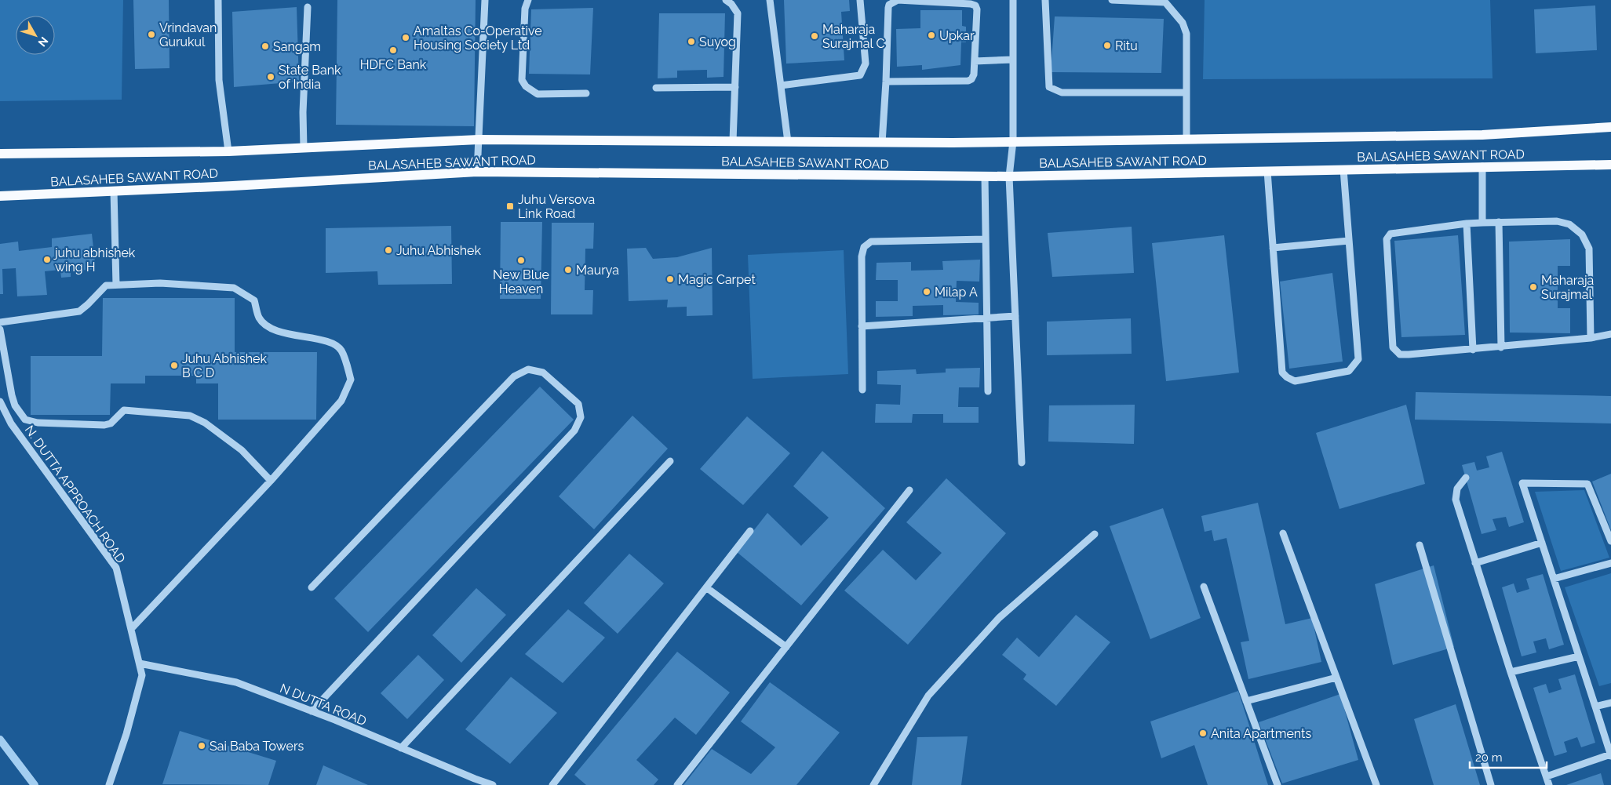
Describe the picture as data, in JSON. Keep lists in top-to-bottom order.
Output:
{
  "streets": {
    "main road": ["BALASAHEB SAWANT ROAD"],
    "street": ["N. DUTTA APPROACH ROAD", "N DUTTA ROAD"]
  },
  "crossings": [
    ["N. DUTTA APPROACH ROAD", "N DUTTA ROAD"]
  ],
  "places": {
    "other": [
      "Vrindavan Gurukul",
      "Upkar",
      "Maharaja Surajmal C",
      "Amaltas Co-Operative Housing Society Ltd",
      "Suyog",
      "Ritu",
      "Sangam",
      "HDFC Bank",
      "State Bank of India",
      "Juhu Abhishek",
      "juhu abhishek wing H",
      "New Blue Heaven",
      "Maurya",
      "Magic Carpet",
      "Maharaja Surajmal",
      "Milap A",
      "Juhu Abhishek B C D",
      "Anita Apartments",
      "Sai Baba Towers"
    ],
    "transit": ["Juhu Versova Link Road"]
  },
  "scale_bar": "20 m",
  "north": "bottom right"
}
